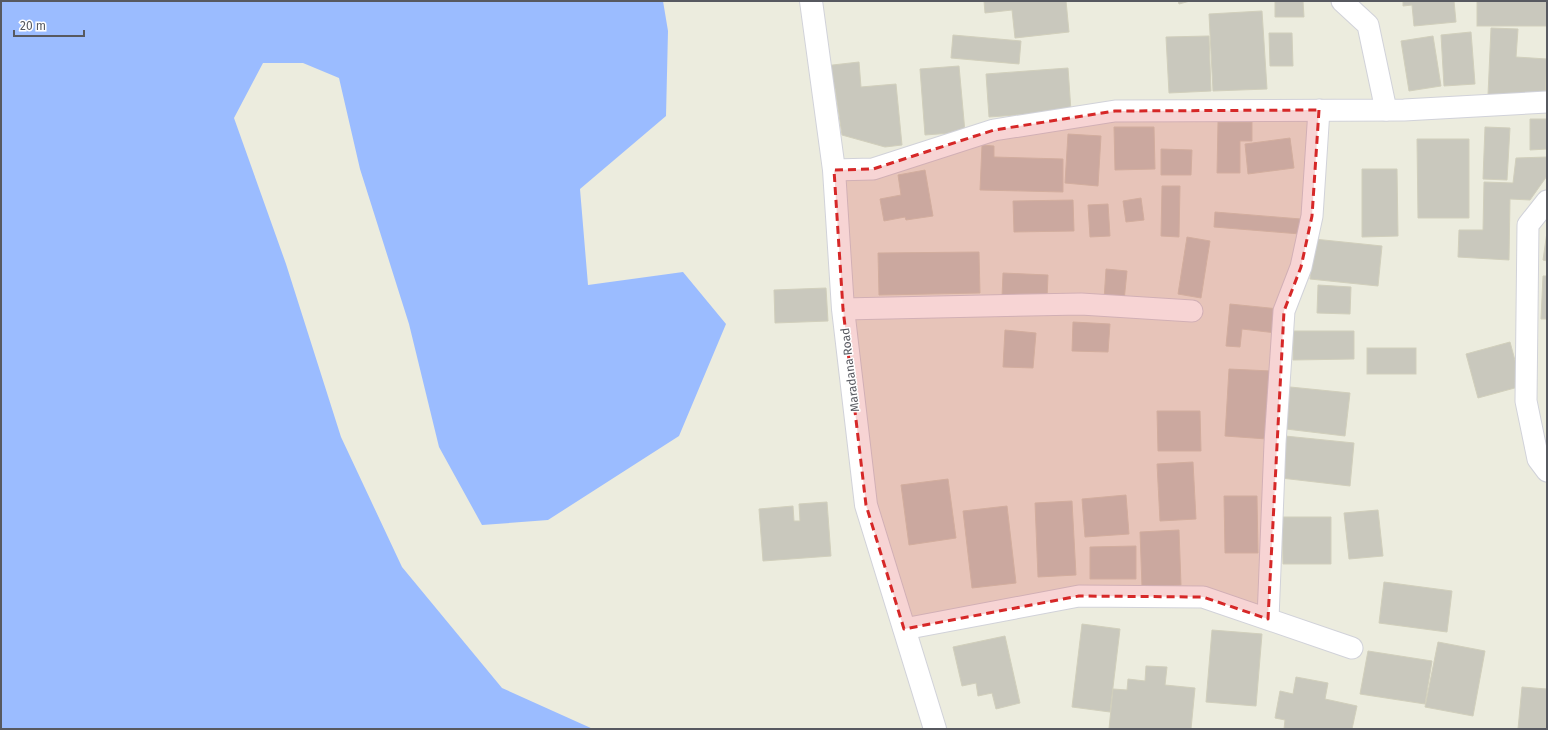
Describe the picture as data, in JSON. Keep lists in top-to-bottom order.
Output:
{
  "streets": {
    "street": ["Maradana Road"]
  },
  "scale_bar": "20 m"
}
